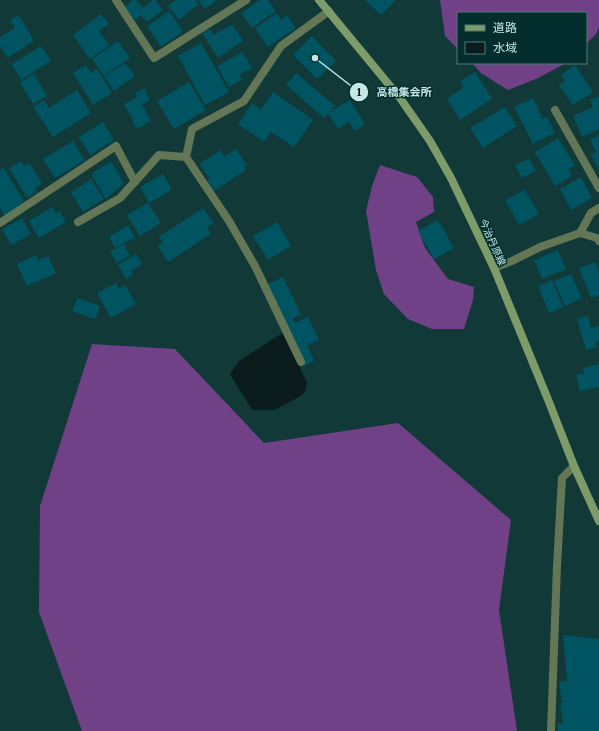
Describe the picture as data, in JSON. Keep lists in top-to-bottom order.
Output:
{
  "streets": {
    "main road": ["今治丹原線"]
  },
  "places": ["高橋集会所"],
  "legend": ["道路", "水域"]
}
